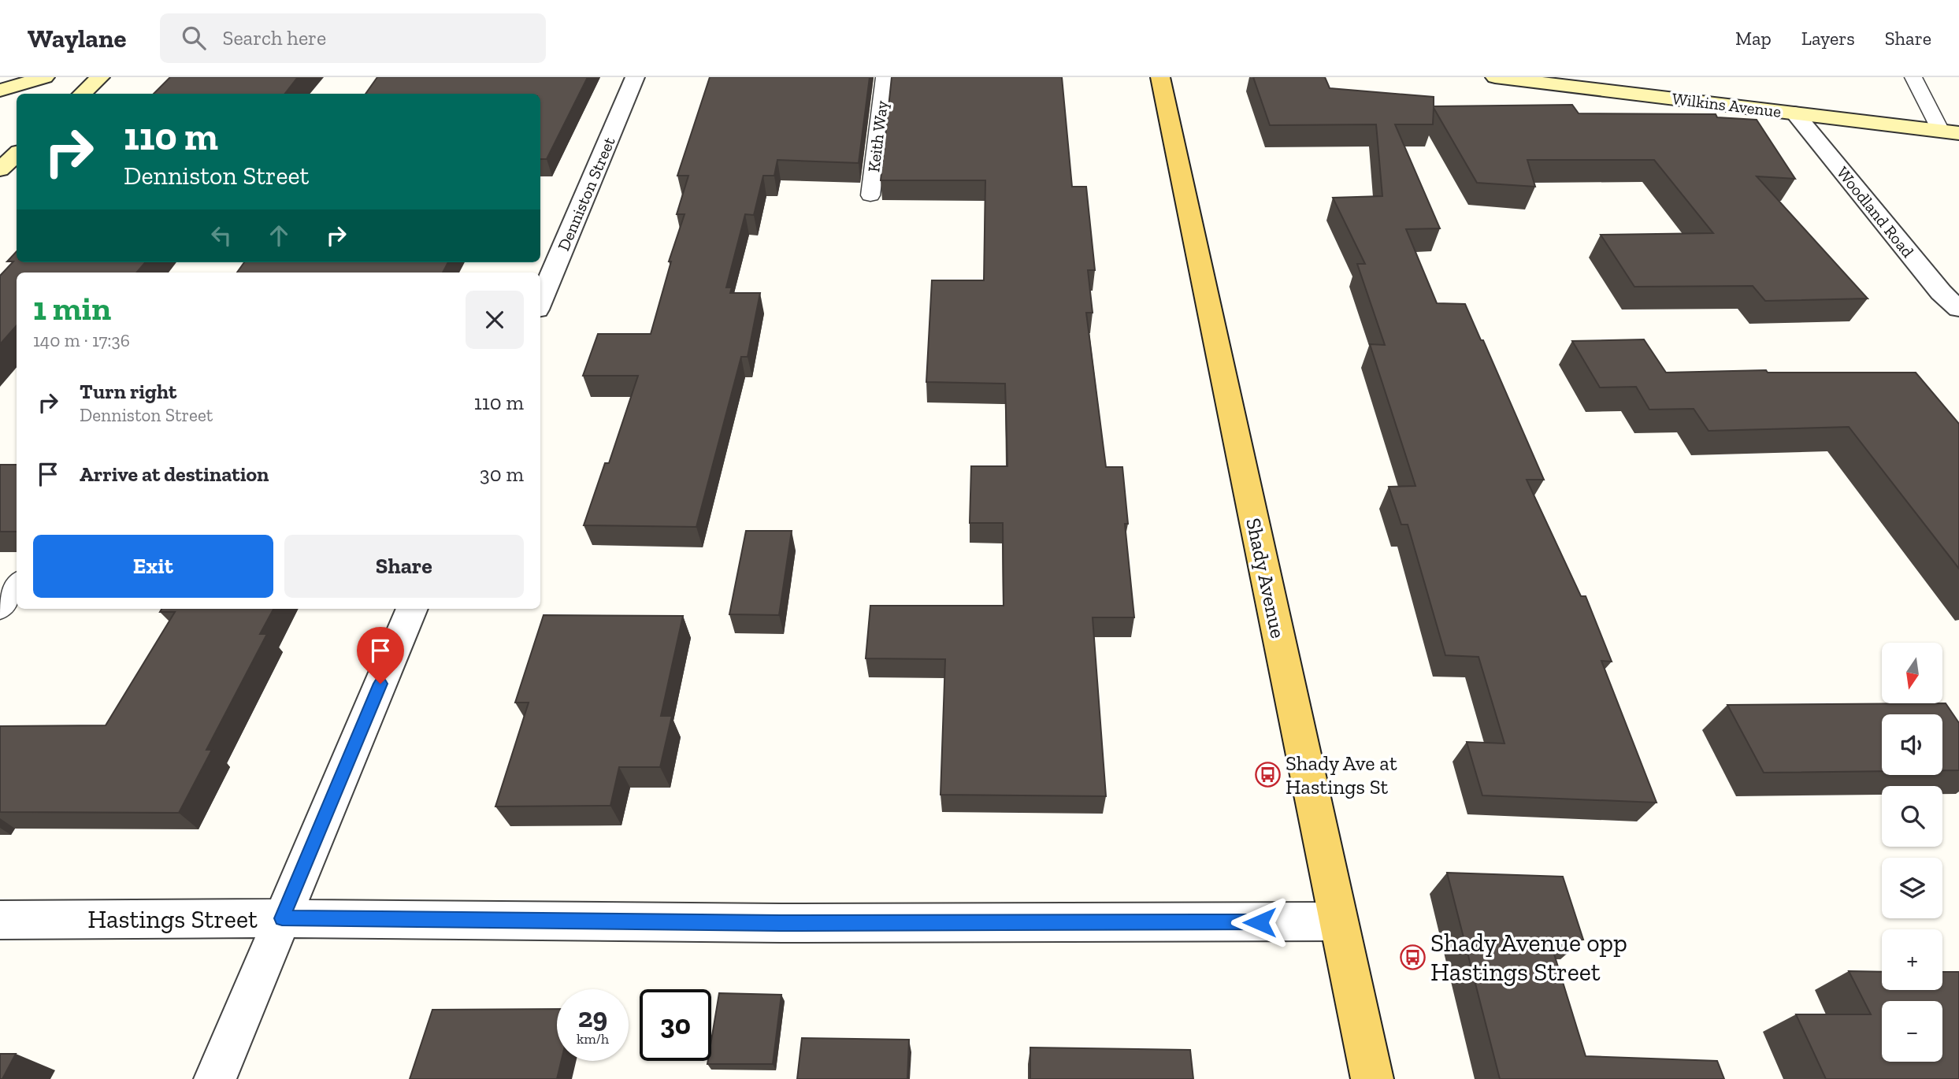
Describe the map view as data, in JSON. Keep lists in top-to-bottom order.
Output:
{
  "streets": {
    "main road": ["Wilkins Avenue", "Shady Avenue"],
    "street": ["Denniston Street", "Woodland Road", "Hastings Street"],
    "lane": ["Keith Way"]
  },
  "crossings": [
    ["Wilkins Avenue", "Woodland Road"],
    ["Shady Avenue", "Hastings Street"]
  ],
  "places": {
    "bus stop": ["Shady Ave at Hastings St", "Shady Avenue opp Hastings Street"]
  },
  "north": "bottom",
  "page": {
    "header": "Waylane",
    "search": "Search here",
    "nav": ["Map", "Layers", "Share"],
    "turn": ["110 m", "Denniston Street"],
    "heading": ["1 min", "140 m · 17:36"],
    "list": [
      {
        "name": "Turn right",
        "note": "Denniston Street",
        "value": "110 m"
      },
      {
        "name": "Arrive at destination",
        "value": "30 m"
      }
    ],
    "buttons": ["Exit", "Share"],
    "map_buttons": ["+", "−"],
    "speed": "29 km/h",
    "limit": "30"
  }
}
